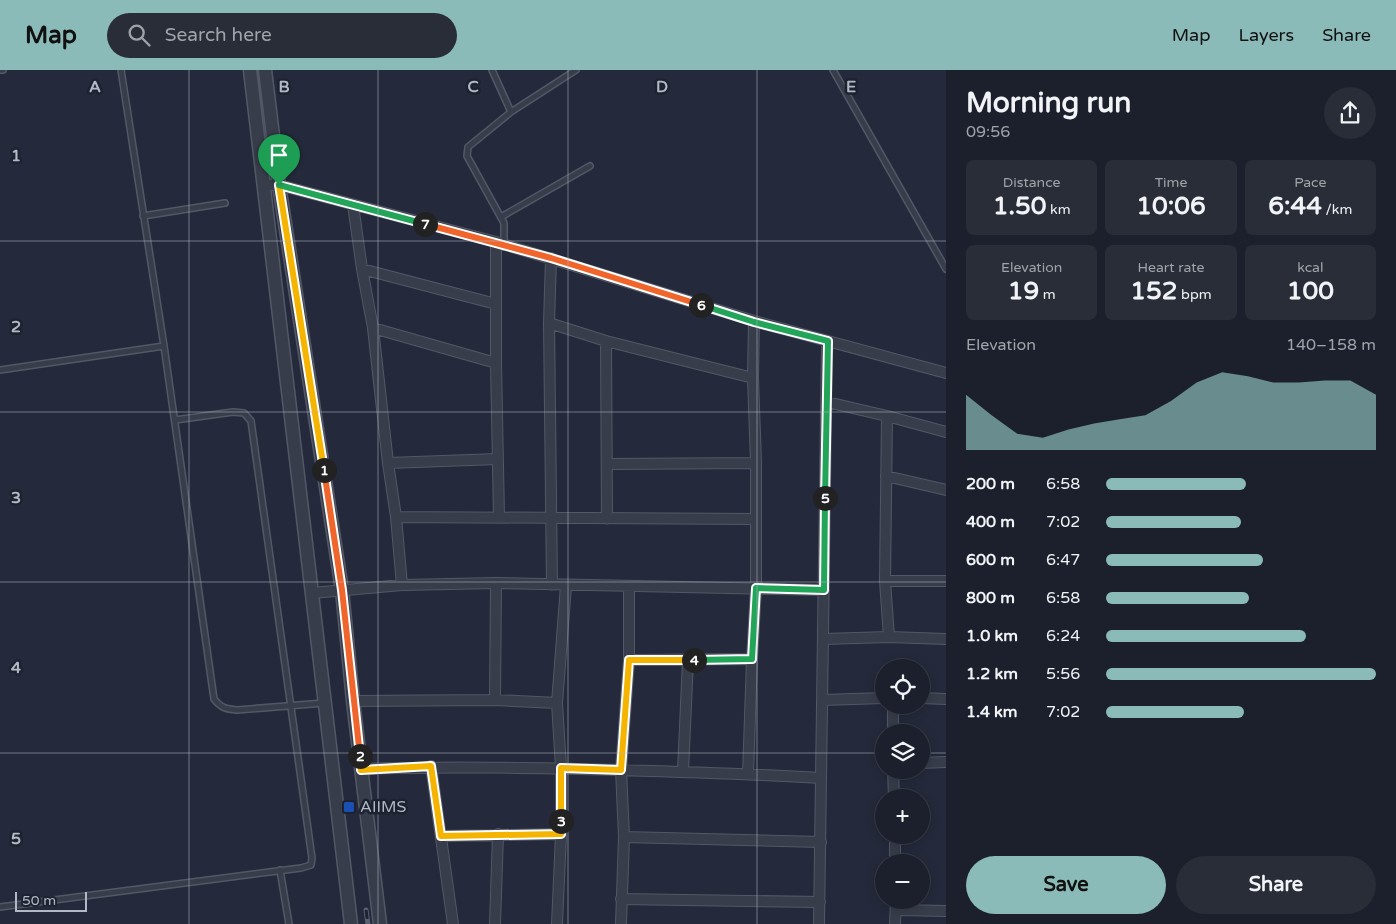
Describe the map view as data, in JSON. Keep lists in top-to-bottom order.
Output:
{
  "places": {
    "transit": ["AIIMS"]
  },
  "scale_bar": "50 m",
  "page": {
    "header": "Map",
    "search": "Search here",
    "nav": ["Map", "Layers", "Share"],
    "heading": ["Morning run", "09:56"],
    "stats": [
      ["Distance", "1.50 km"],
      ["Time", "10:06"],
      ["Pace", "6:44 /km"],
      ["Elevation", "19 m"],
      ["Heart rate", "152 bpm"],
      ["kcal", "100"]
    ],
    "pins": [
      "7",
      "6",
      "1",
      "5",
      "4",
      "2",
      "3"
    ],
    "chart": ["Elevation", "140–158 m"],
    "list": [
      {
        "name": "200 m",
        "note": "6:58"
      },
      {
        "name": "400 m",
        "note": "7:02"
      },
      {
        "name": "600 m",
        "note": "6:47"
      },
      {
        "name": "800 m",
        "note": "6:58"
      },
      {
        "name": "1.0 km",
        "note": "6:24"
      },
      {
        "name": "1.2 km",
        "note": "5:56"
      },
      {
        "name": "1.4 km",
        "note": "7:02"
      }
    ],
    "map_buttons": ["+", "−"],
    "buttons": ["Save", "Share"],
    "scale": "50 m"
  },
  "grid": {
    "columns": [
      "A",
      "B",
      "C",
      "D",
      "E"
    ],
    "rows": [
      "1",
      "2",
      "3",
      "4",
      "5"
    ]
  }
}
